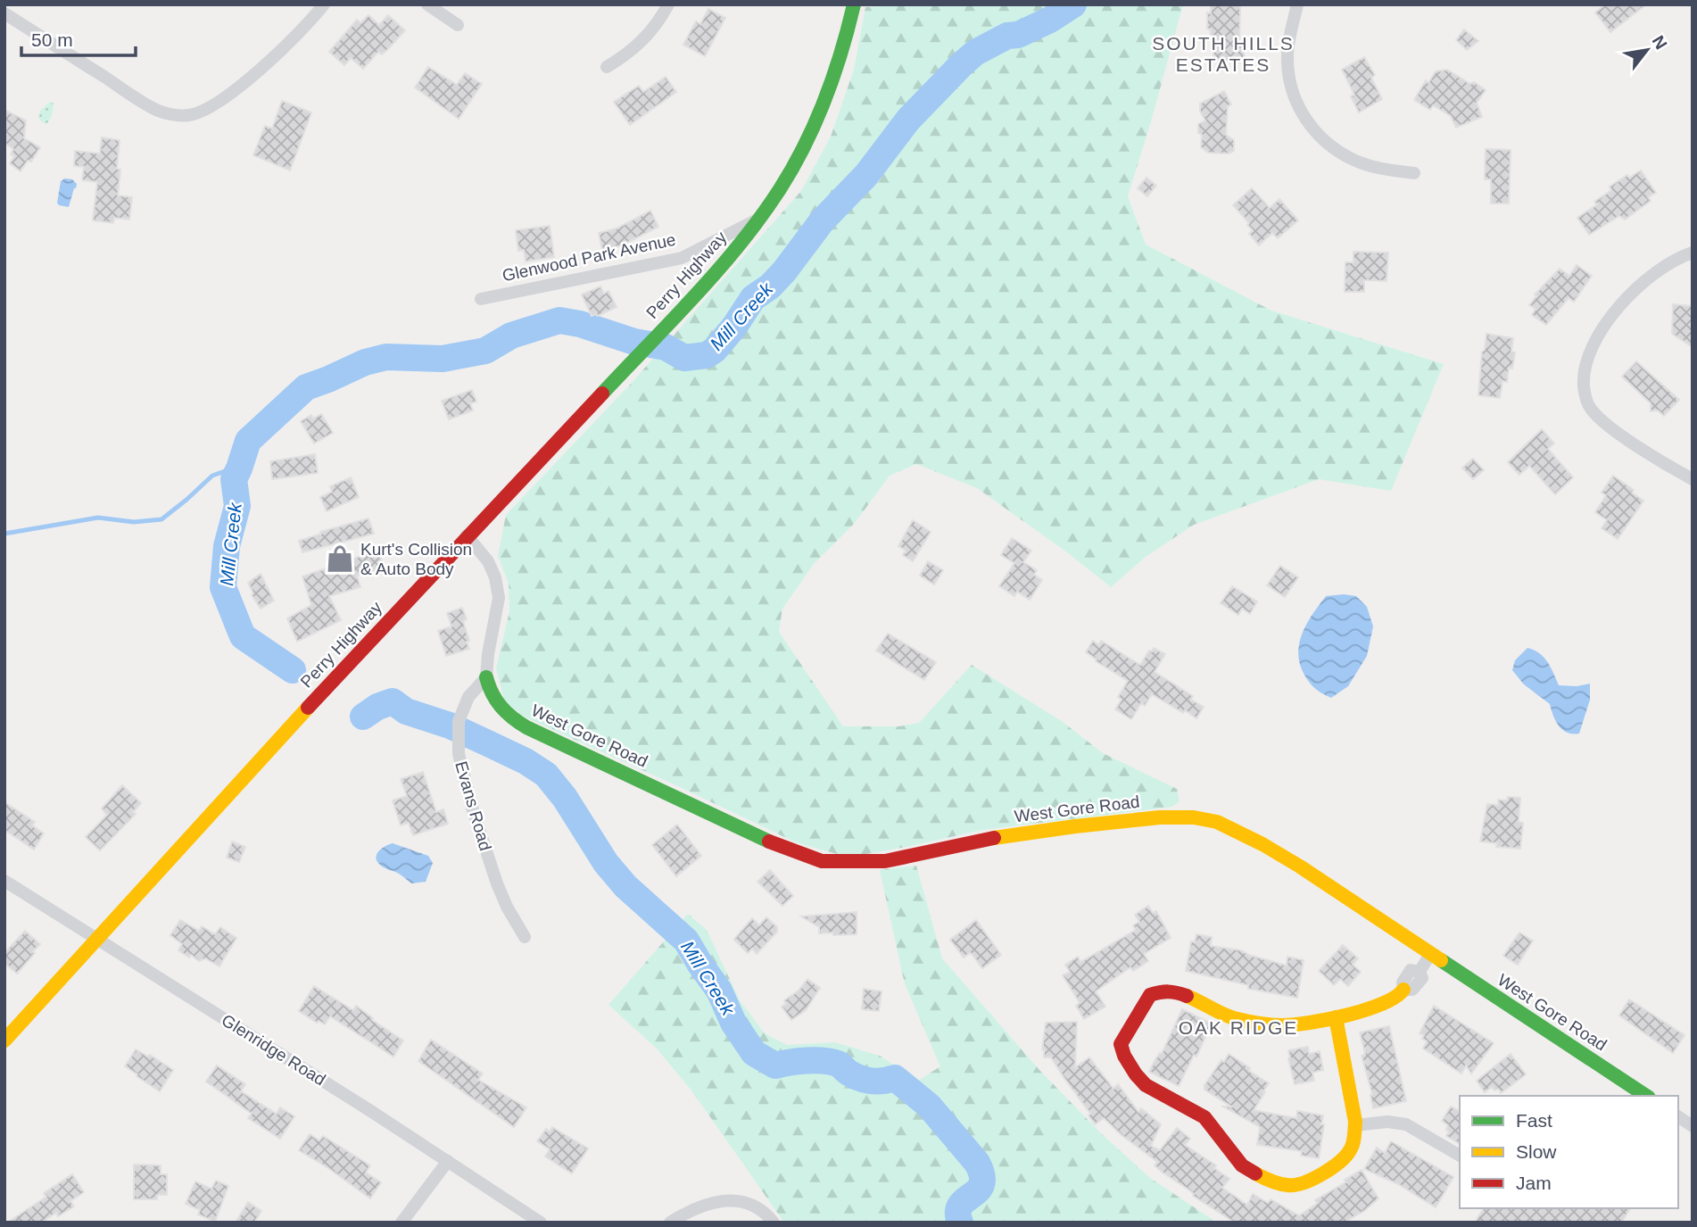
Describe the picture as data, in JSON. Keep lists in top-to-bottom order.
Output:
{
  "streets": {
    "street": [
      "Glenwood Park Avenue",
      "Perry Highway",
      "West Gore Road",
      "Evans Road",
      "Glenridge Road"
    ]
  },
  "crossings": [
    ["Glenwood Park Avenue", "Perry Highway"],
    ["Perry Highway", "Glenridge Road"],
    ["West Gore Road", "Evans Road"]
  ],
  "districts": ["SOUTH HILLS ESTATES", "OAK RIDGE"],
  "water": ["Mill Creek"],
  "places": {
    "shop": ["Kurt's Collision & Auto Body"]
  },
  "legend": ["Fast", "Slow", "Jam"],
  "scale_bar": "50 m",
  "north": "top right"
}
